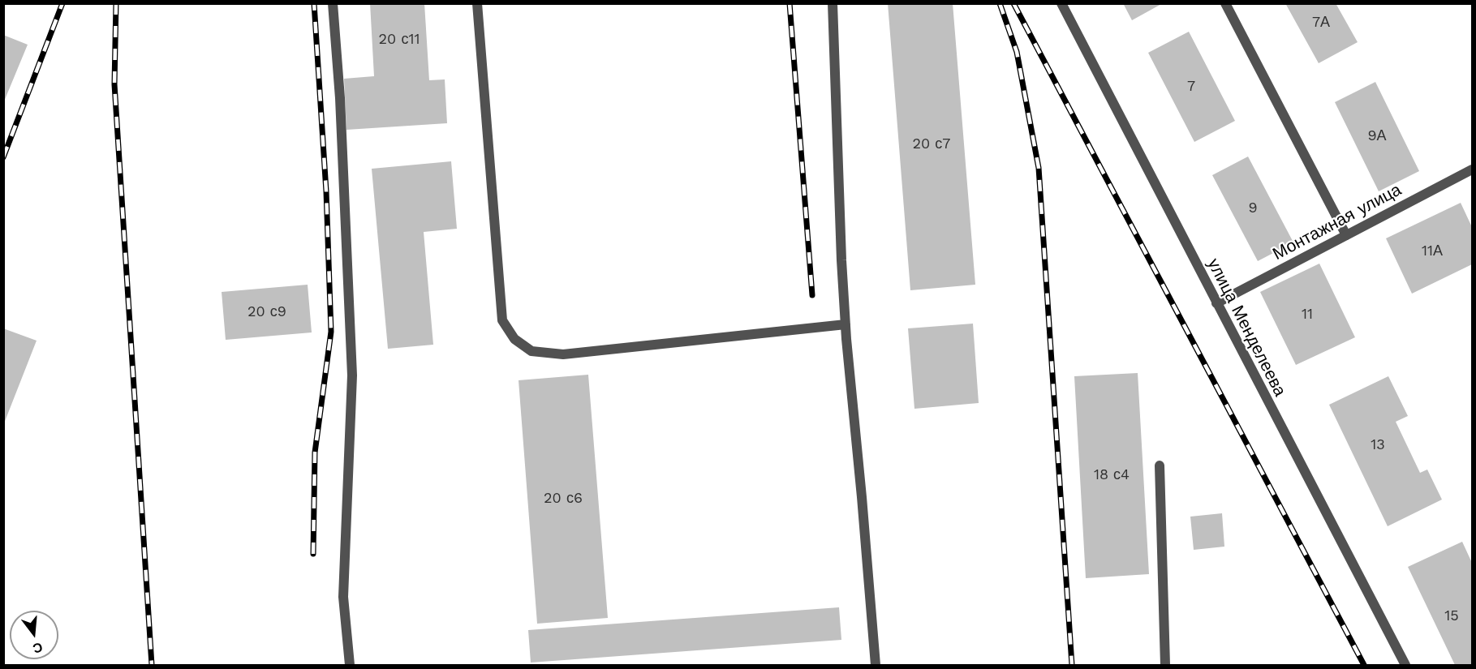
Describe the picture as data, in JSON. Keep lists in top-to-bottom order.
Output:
{
  "streets": {
    "street": ["Монтажная улица", "улица Менделеева"]
  },
  "crossings": [
    ["Монтажная улица", "улица Менделеева"]
  ],
  "house_numbers": [
    "7А",
    "20 с11",
    "7",
    "9А",
    "20 с7",
    "9",
    "11А",
    "20 с9",
    "11",
    "13",
    "18 с4",
    "20 с6",
    "15"
  ],
  "north": "bottom"
}
